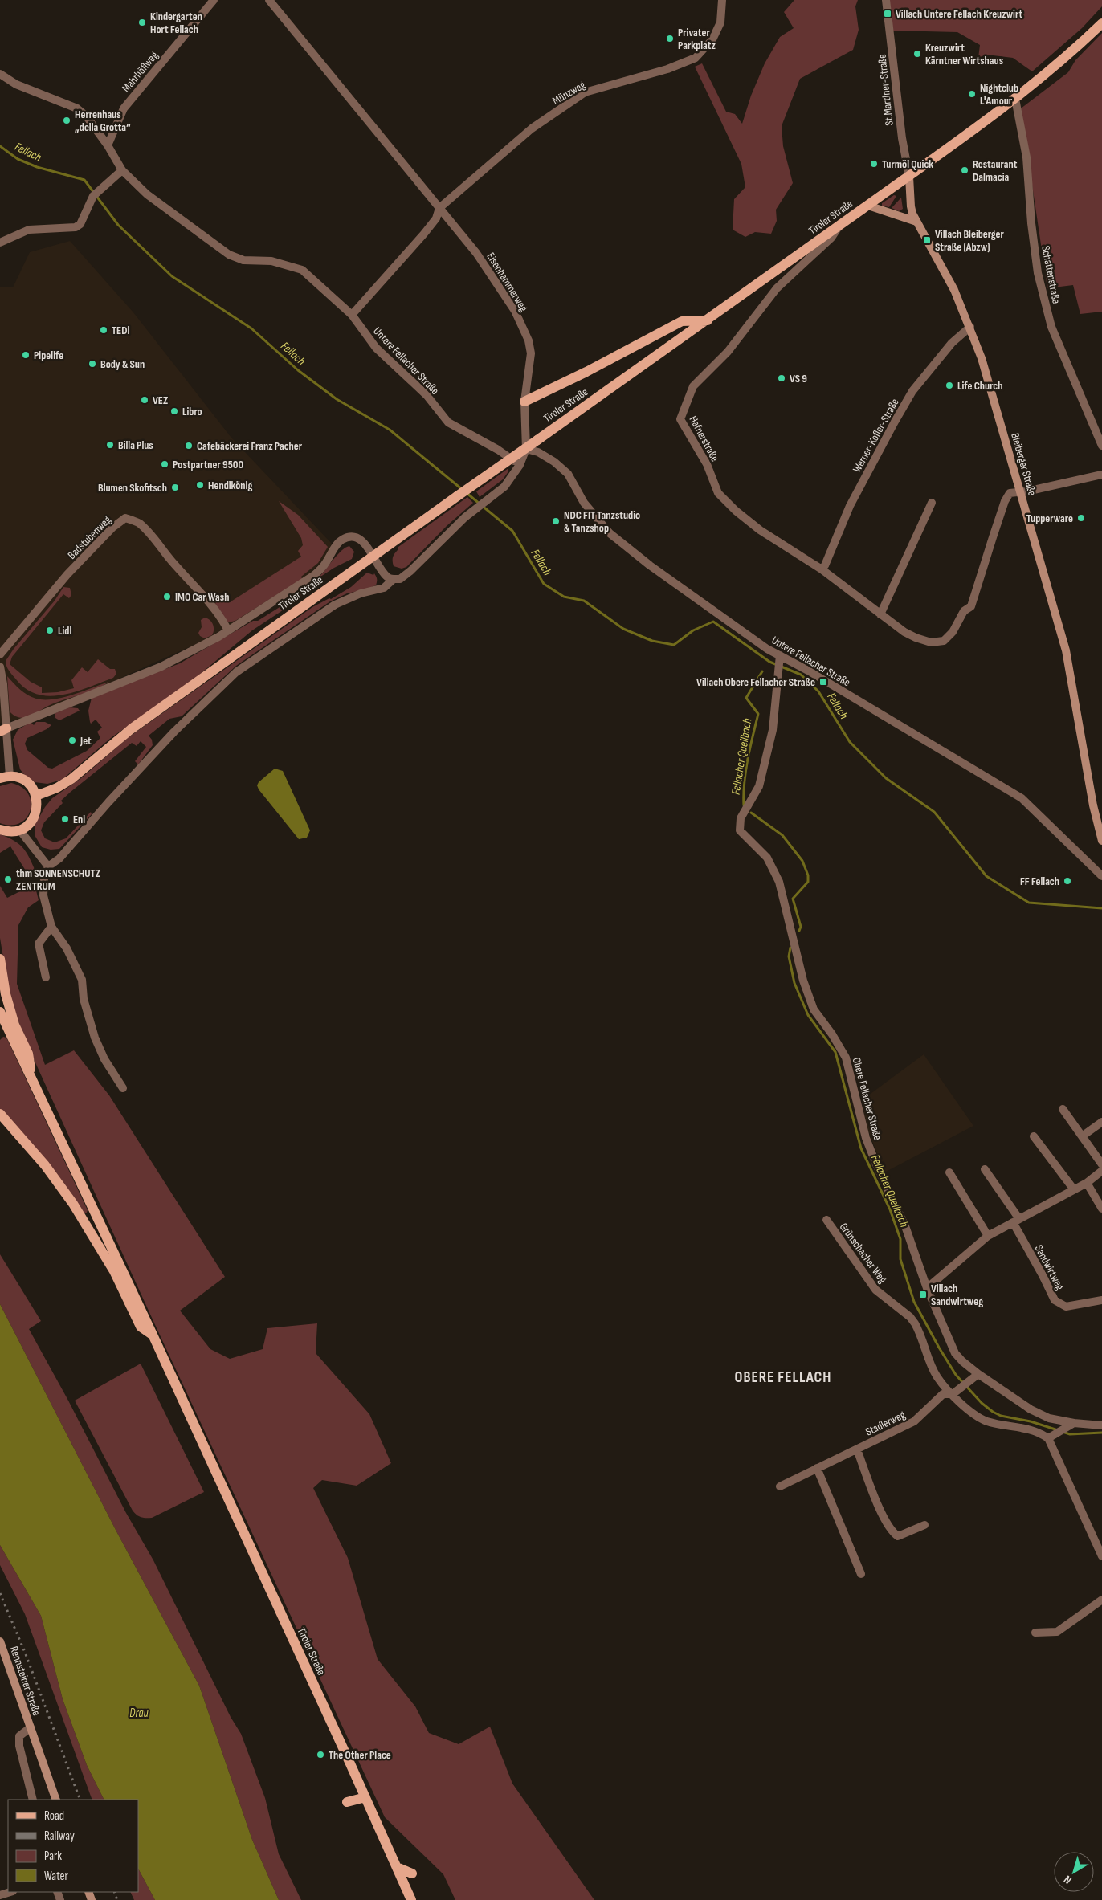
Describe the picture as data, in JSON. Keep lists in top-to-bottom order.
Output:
{
  "streets": {
    "main road": ["Tiroler Straße", "Bleiberger Straße", "Rennsteiner Straße"],
    "street": [
      "Mahrhöflweg",
      "St.Martiner-Straße",
      "Münzweg",
      "Schattenstraße",
      "Eisenhammerweg",
      "Untere Fellacher Straße",
      "Werner-Kofler-Straße",
      "Hafnerstraße",
      "Badstubenweg",
      "Obere Fellacher Straße",
      "Grünschacher Weg",
      "Sandwirtweg",
      "Stadlerweg"
    ]
  },
  "crossings": [
    ["Mahrhöflweg", "Untere Fellacher Straße"],
    ["St.Martiner-Straße", "Tiroler Straße"],
    ["St.Martiner-Straße", "Bleiberger Straße"],
    ["Münzweg", "Eisenhammerweg"],
    ["Tiroler Straße", "Schattenstraße"],
    ["Tiroler Straße", "Hafnerstraße"],
    ["Tiroler Straße", "Bleiberger Straße"],
    ["Eisenhammerweg", "Untere Fellacher Straße"],
    ["Untere Fellacher Straße", "Obere Fellacher Straße"],
    ["Werner-Kofler-Straße", "Hafnerstraße"],
    ["Werner-Kofler-Straße", "Bleiberger Straße"],
    ["Hafnerstraße", "Bleiberger Straße"],
    ["Obere Fellacher Straße", "Stadlerweg"],
    ["Grünschacher Weg", "Stadlerweg"]
  ],
  "districts": ["OBERE FELLACH"],
  "water": ["Fellach", "Fellacher Quellbach", "Drau"],
  "places": {
    "transit": [
      "Villach Untere Fellach Kreuzwirt",
      "Villach Bleiberger Straße (Abzw)",
      "Villach Obere Fellacher Straße",
      "Villach Sandwirtweg"
    ],
    "other": [
      "Kindergarten Hort Fellach",
      "Privater Parkplatz",
      "Kreuzwirt Kärntner Wirtshaus",
      "Nightclub L'Amour",
      "Herrenhaus „della Grotta“",
      "Turmöl Quick",
      "Restaurant Dalmacia",
      "TEDi",
      "Pipelife",
      "Body & Sun",
      "VS 9",
      "Life Church",
      "VEZ",
      "Libro",
      "Billa Plus",
      "Cafebäckerei Franz Pacher",
      "Postpartner 9500",
      "Hendlkönig",
      "Blumen Skofitsch",
      "Tupperware",
      "NDC FIT Tanzstudio & Tanzshop",
      "IMO Car Wash",
      "Lidl",
      "Jet",
      "Eni",
      "thm SONNENSCHUTZ ZENTRUM",
      "FF Fellach",
      "The Other Place"
    ]
  },
  "legend": [
    "Road",
    "Railway",
    "Park",
    "Water"
  ],
  "north": "bottom left"
}
